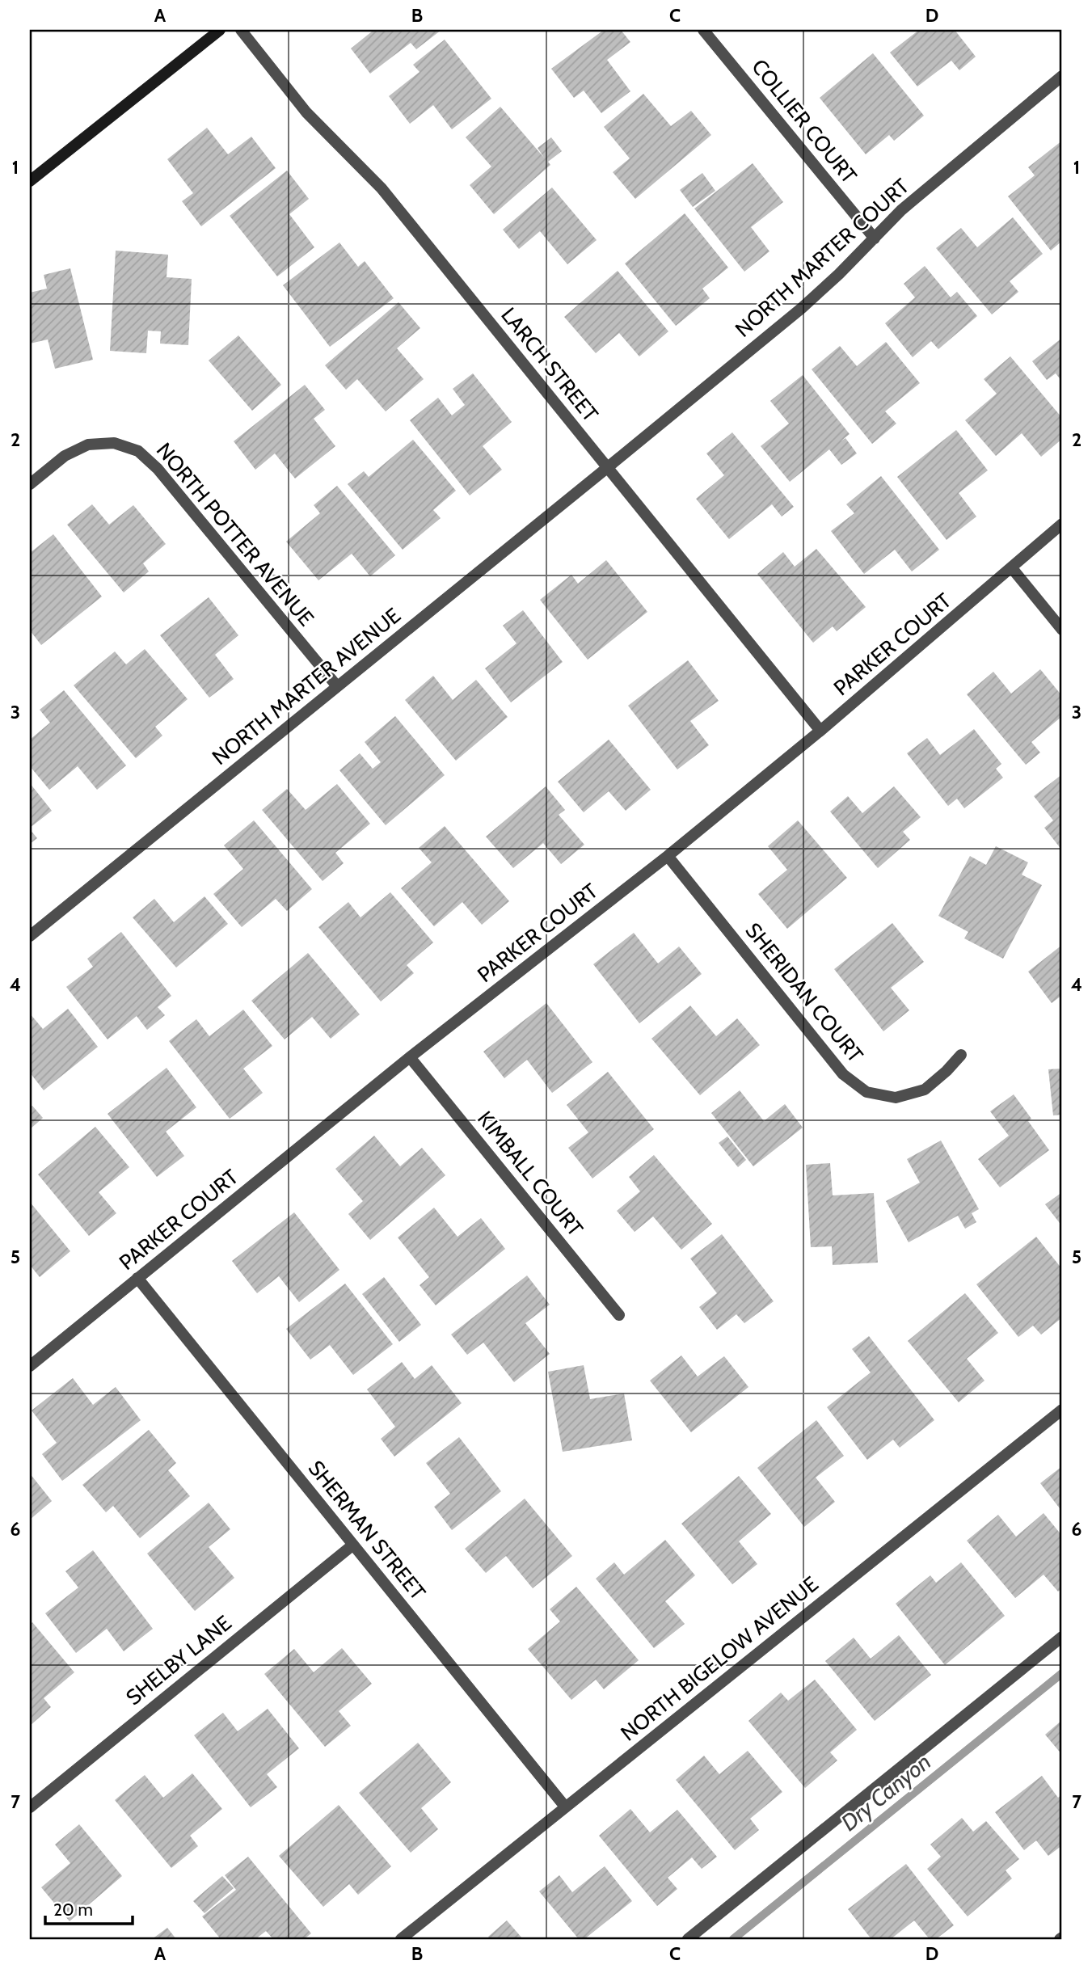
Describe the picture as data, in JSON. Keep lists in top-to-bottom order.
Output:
{
  "streets": {
    "street": [
      "COLLIER COURT",
      "NORTH MARTER COURT",
      "LARCH STREET",
      "NORTH POTTER AVENUE",
      "PARKER COURT",
      "NORTH MARTER AVENUE",
      "SHERIDAN COURT",
      "KIMBALL COURT",
      "SHERMAN STREET",
      "NORTH BIGELOW AVENUE",
      "SHELBY LANE"
    ]
  },
  "crossings": [
    ["COLLIER COURT", "NORTH MARTER COURT"],
    ["NORTH MARTER COURT", "LARCH STREET"],
    ["NORTH MARTER COURT", "NORTH MARTER AVENUE"],
    ["LARCH STREET", "PARKER COURT"],
    ["LARCH STREET", "NORTH MARTER AVENUE"],
    ["NORTH POTTER AVENUE", "NORTH MARTER AVENUE"],
    ["PARKER COURT", "SHERIDAN COURT"],
    ["PARKER COURT", "KIMBALL COURT"],
    ["PARKER COURT", "SHERMAN STREET"],
    ["SHERMAN STREET", "NORTH BIGELOW AVENUE"],
    ["SHERMAN STREET", "SHELBY LANE"]
  ],
  "water": ["Dry Canyon"],
  "scale_bar": "20 m",
  "grid": {
    "columns": [
      "A",
      "B",
      "C",
      "D"
    ],
    "rows": [
      "1",
      "2",
      "3",
      "4",
      "5",
      "6",
      "7"
    ]
  }
}
